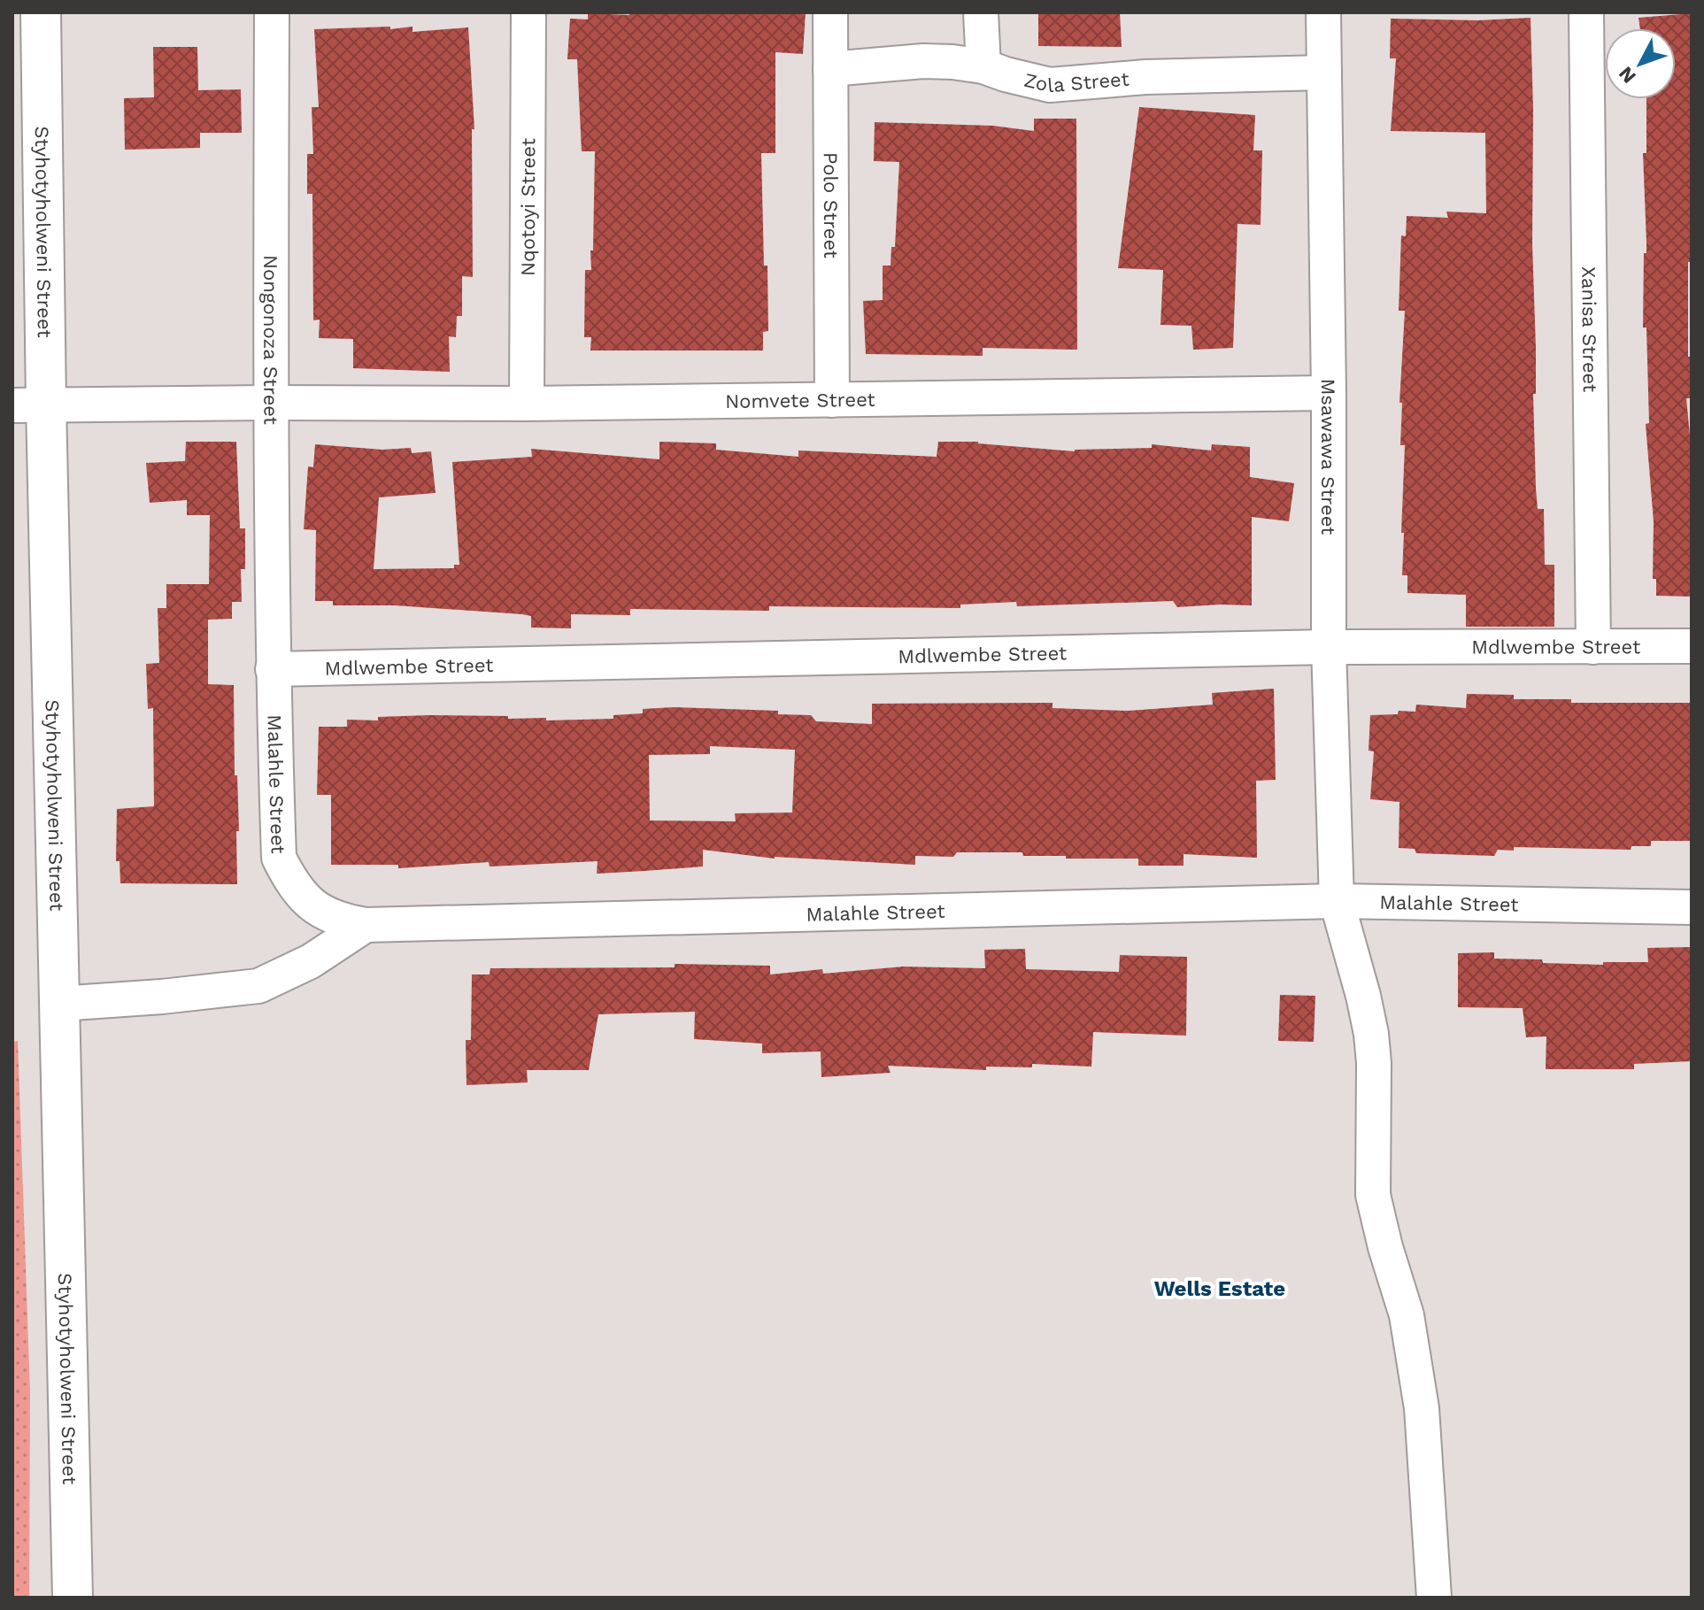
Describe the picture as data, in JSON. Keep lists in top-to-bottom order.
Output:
{
  "streets": {
    "street": [
      "Zola Street",
      "Polo Street",
      "Nqotoyi Street",
      "Styhotyholweni Street",
      "Xanisa Street",
      "Nongonoza Street",
      "Nomvete Street",
      "Msawawa Street",
      "Mdlwembe Street",
      "Malahle Street"
    ]
  },
  "crossings": [
    ["Zola Street", "Polo Street"],
    ["Zola Street", "Msawawa Street"],
    ["Polo Street", "Nomvete Street"],
    ["Nqotoyi Street", "Nomvete Street"],
    ["Styhotyholweni Street", "Nomvete Street"],
    ["Xanisa Street", "Mdlwembe Street"],
    ["Nongonoza Street", "Nomvete Street"],
    ["Nongonoza Street", "Mdlwembe Street"],
    ["Nongonoza Street", "Malahle Street"],
    ["Nomvete Street", "Msawawa Street"],
    ["Msawawa Street", "Mdlwembe Street"],
    ["Msawawa Street", "Malahle Street"],
    ["Mdlwembe Street", "Malahle Street"]
  ],
  "districts": ["Wells Estate"],
  "north": "bottom left"
}
